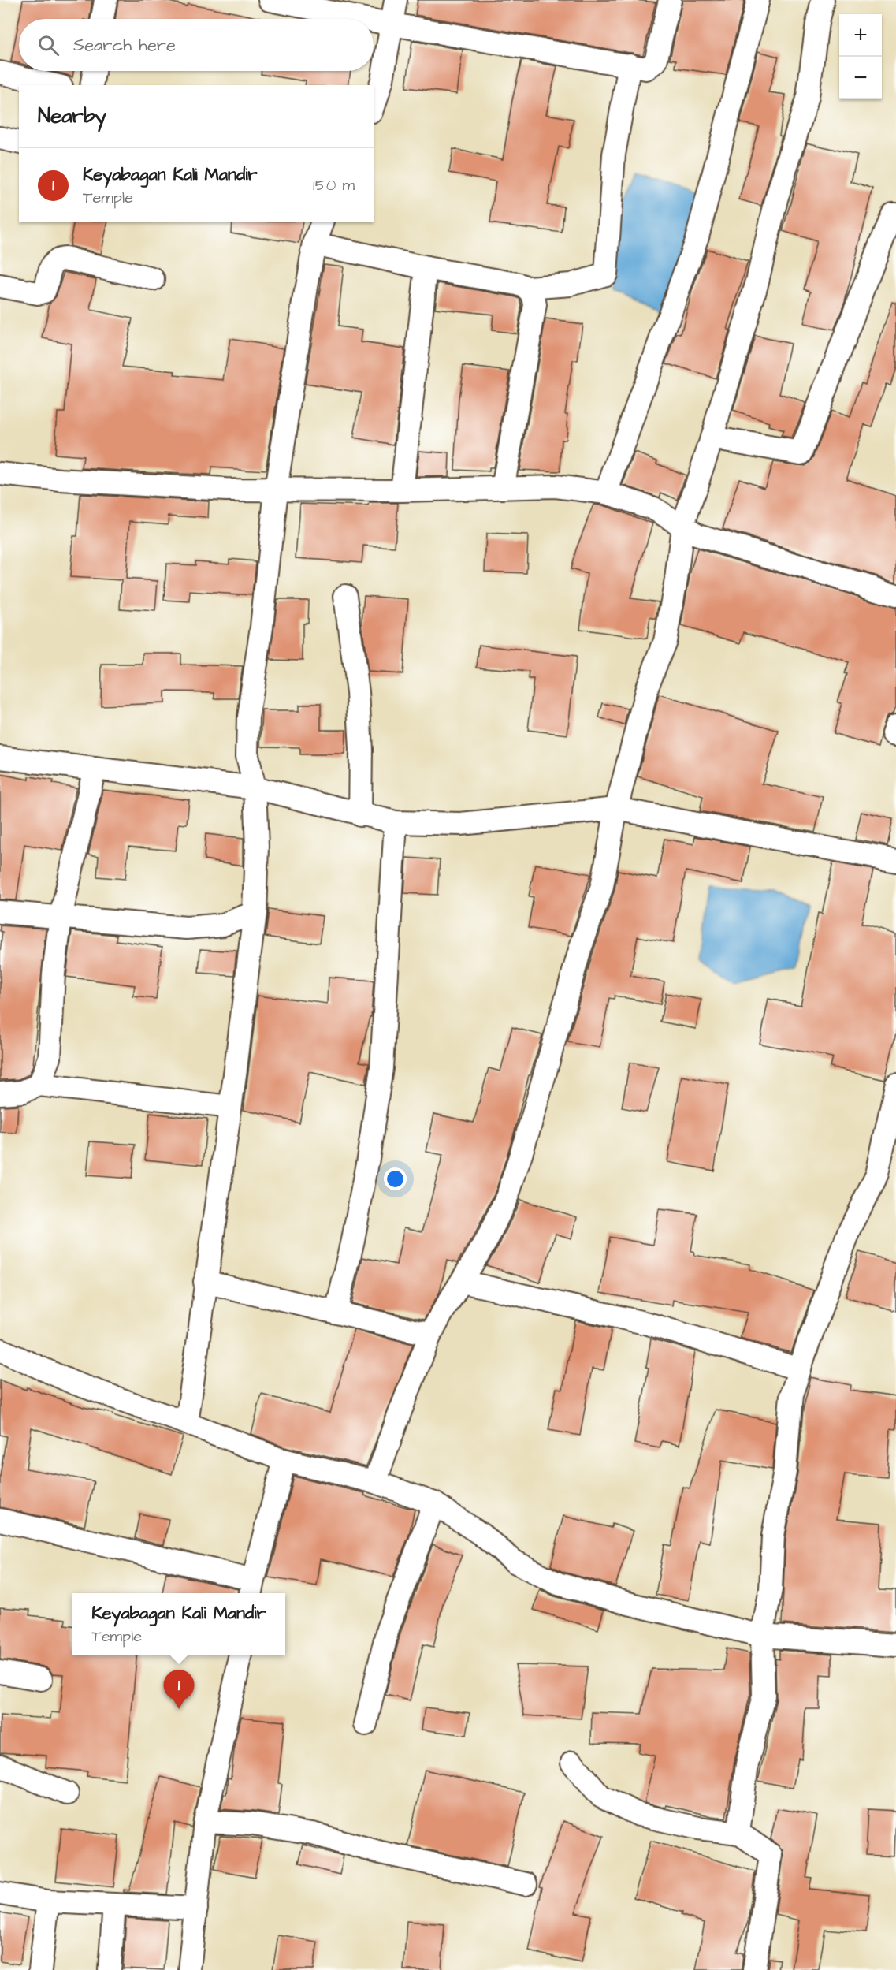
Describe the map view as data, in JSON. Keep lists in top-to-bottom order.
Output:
{
  "page": {
    "map_buttons": ["+", "−"],
    "search": "Search here",
    "heading": "Nearby",
    "list": [
      {
        "mark": "1",
        "name": "Keyabagan Kali Mandir",
        "note": "Temple",
        "value": "150 m"
      }
    ],
    "popup": ["Keyabagan Kali Mandir", "Temple"],
    "pins": "1"
  }
}
